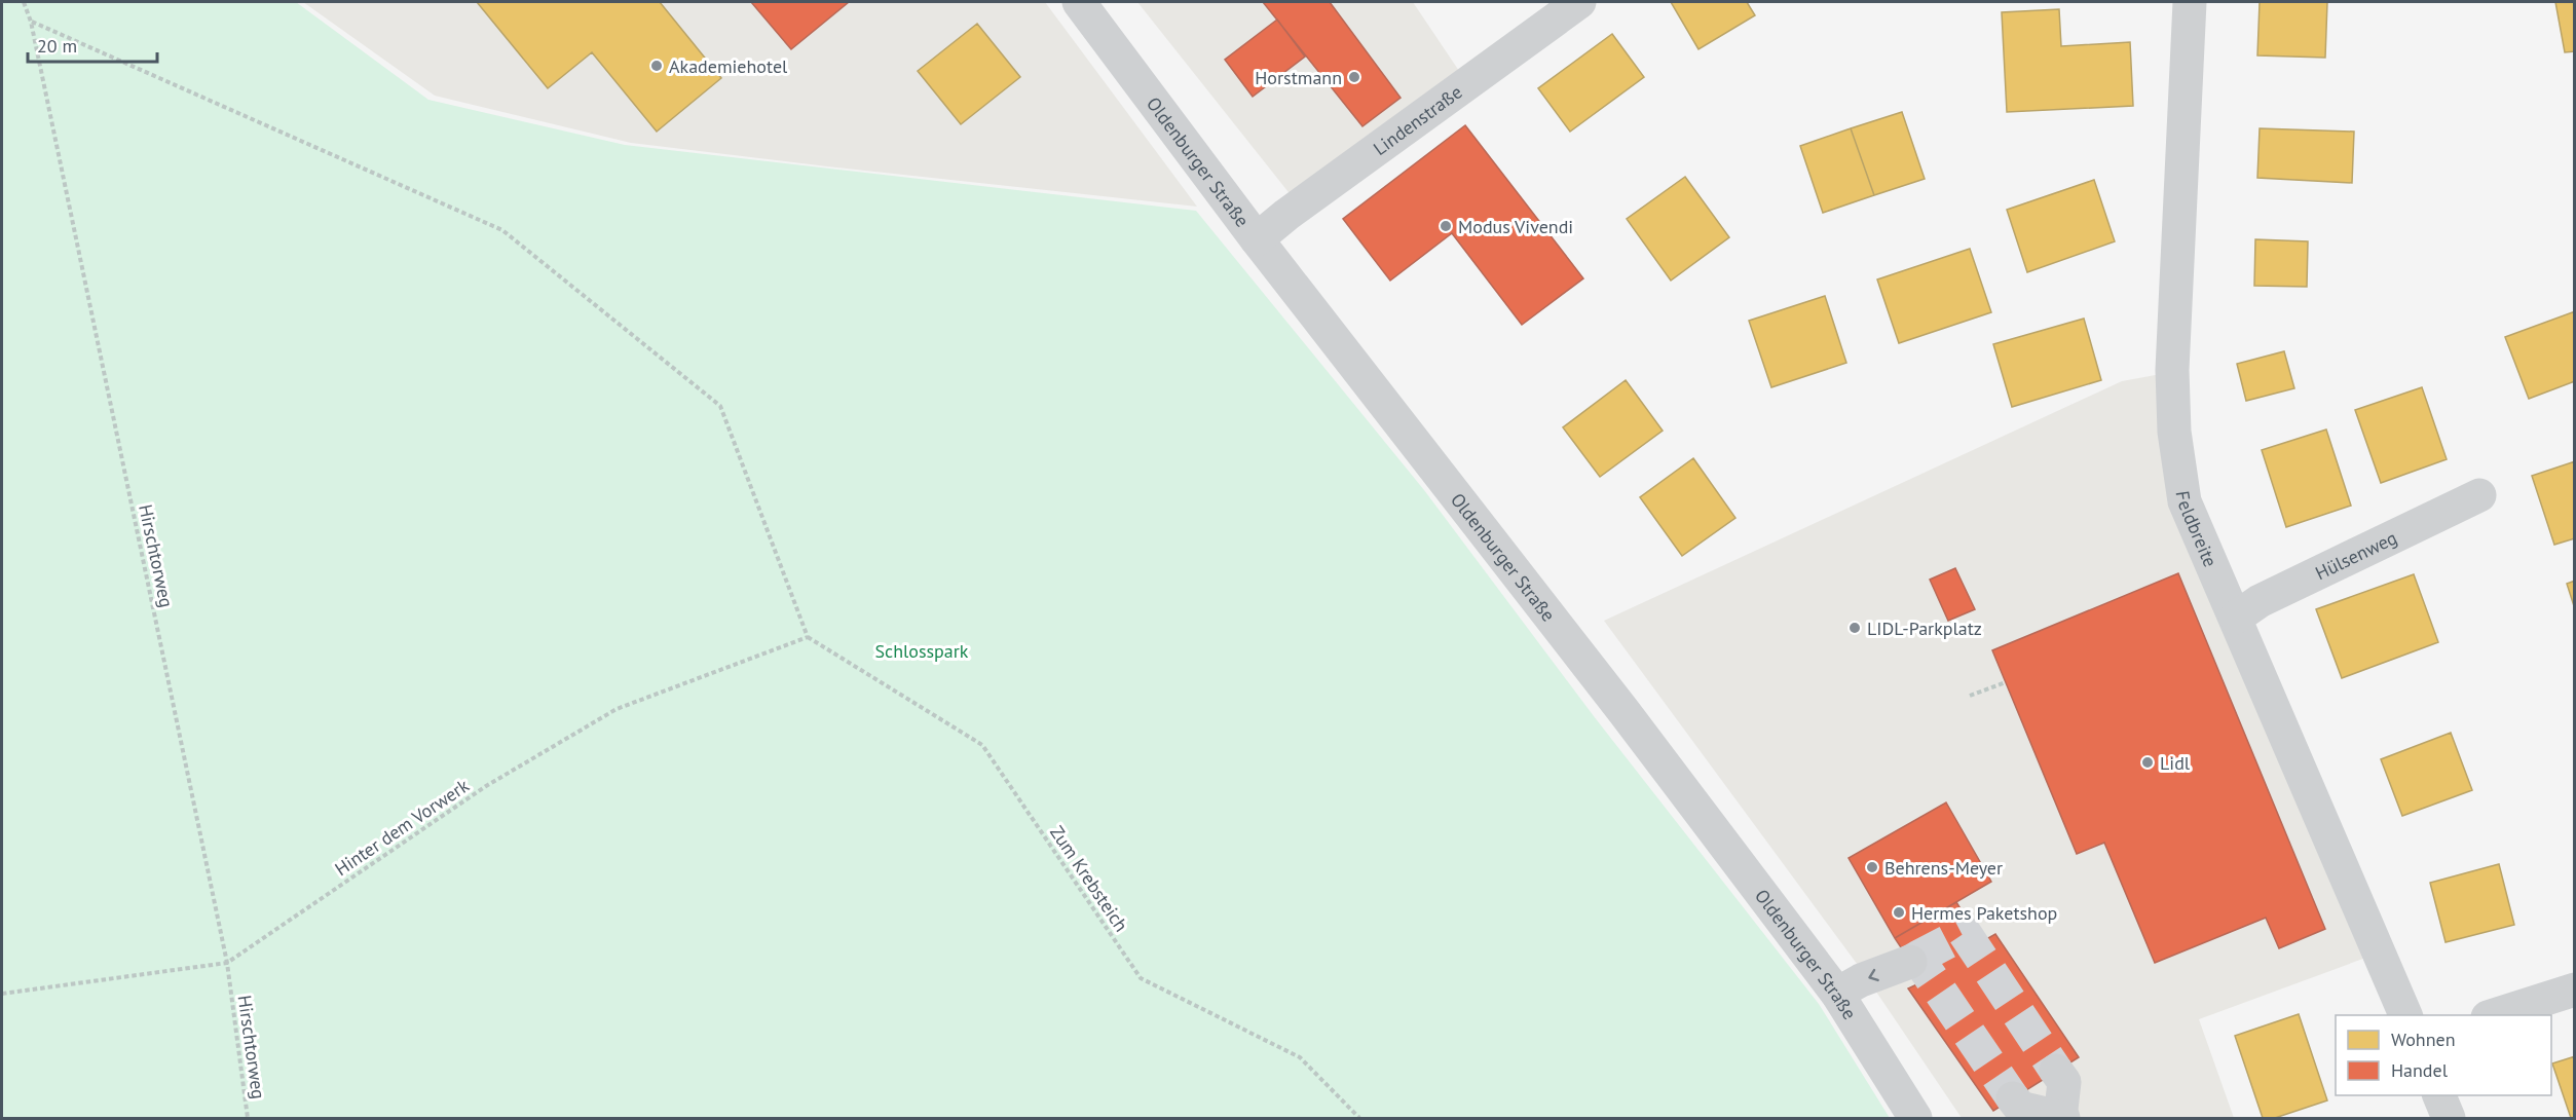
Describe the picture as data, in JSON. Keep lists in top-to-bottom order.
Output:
{
  "streets": {
    "street": [
      "Lindenstraße",
      "Oldenburger Straße",
      "Feldbreite",
      "Hülsenweg"
    ],
    "path": ["Hirschtorweg", "Hinter dem Vorwerk", "Zum Krebsteich"]
  },
  "crossings": [
    ["Lindenstraße", "Oldenburger Straße"],
    ["Feldbreite", "Hülsenweg"],
    ["Hirschtorweg", "Hinter dem Vorwerk"],
    ["Hinter dem Vorwerk", "Zum Krebsteich"]
  ],
  "parks": ["Schlosspark"],
  "places": [
    "Akademiehotel",
    "Horstmann",
    "Modus Vivendi",
    "LIDL-Parkplatz",
    "Lidl",
    "Behrens-Meyer",
    "Hermes Paketshop"
  ],
  "legend": ["Wohnen", "Handel"],
  "scale_bar": "20 m"
}
